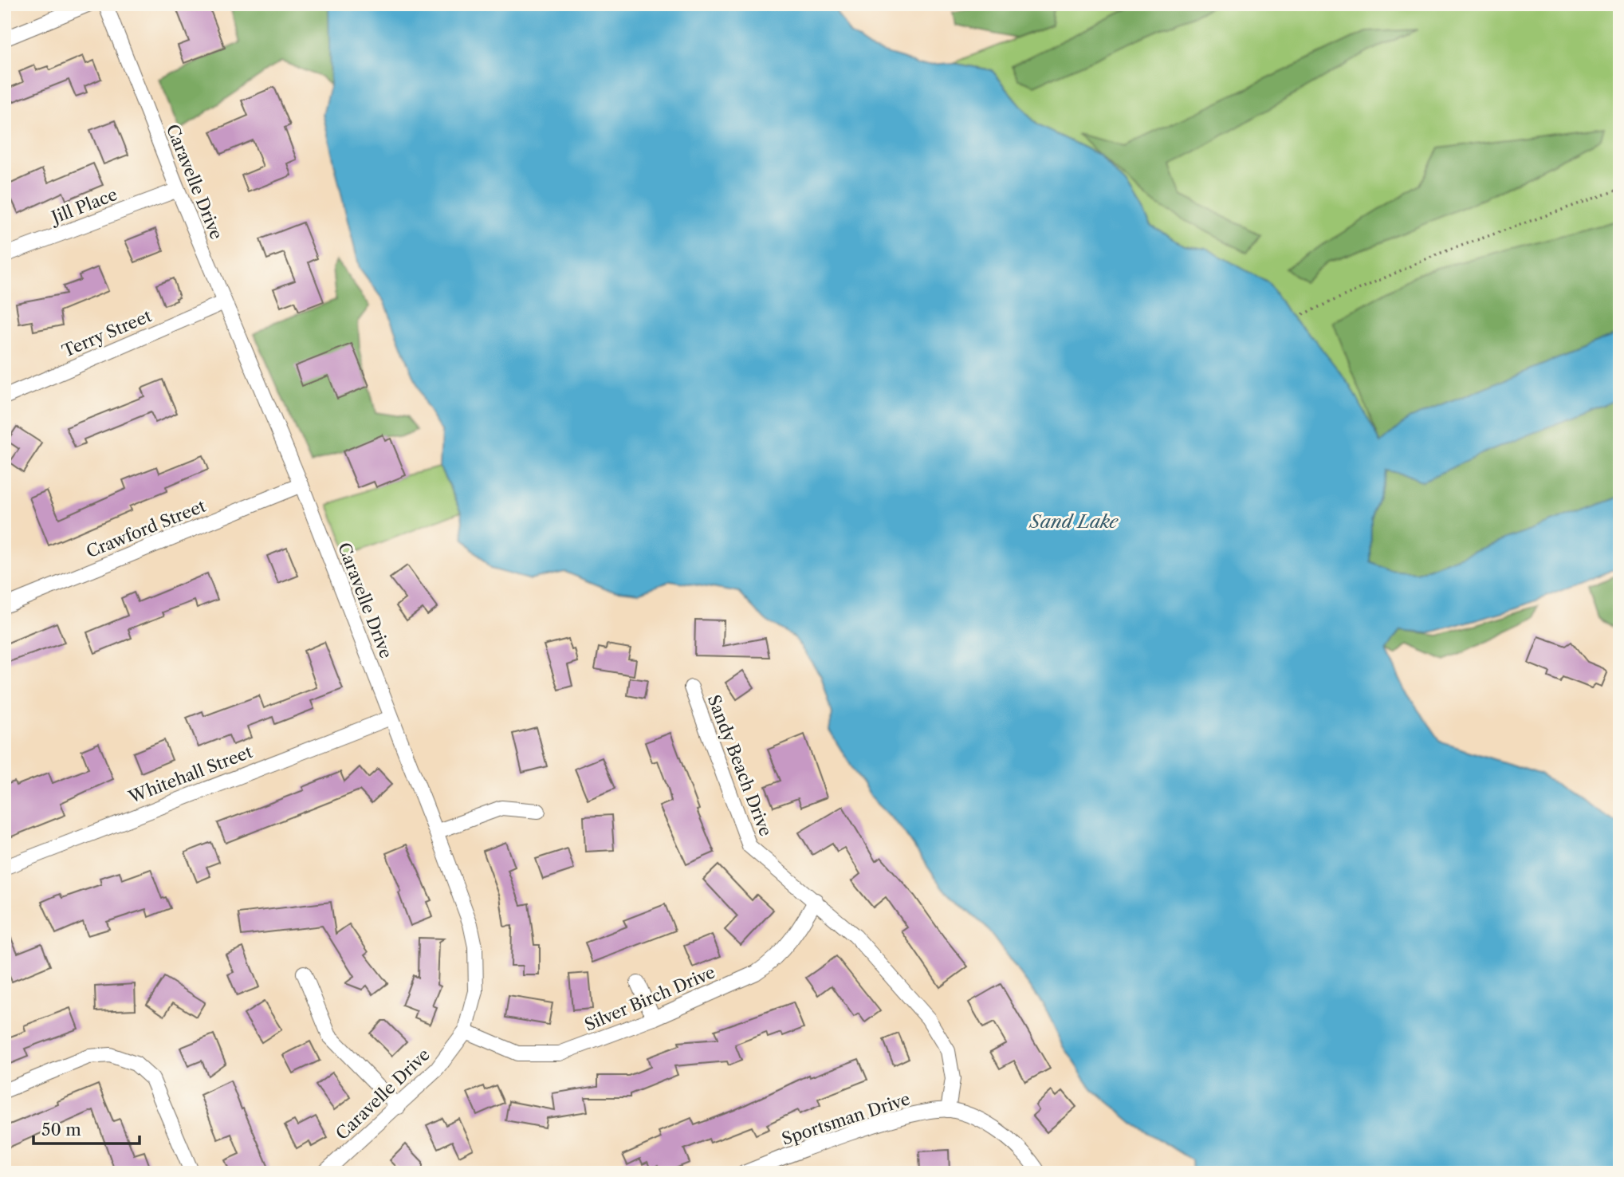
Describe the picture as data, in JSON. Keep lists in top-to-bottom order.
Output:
{
  "streets": {
    "street": [
      "Caravelle Drive",
      "Jill Place",
      "Terry Street",
      "Crawford Street",
      "Sandy Beach Drive",
      "Whitehall Street",
      "Silver Birch Drive",
      "Sportsman Drive"
    ]
  },
  "crossings": [
    ["Caravelle Drive", "Jill Place"],
    ["Caravelle Drive", "Terry Street"],
    ["Caravelle Drive", "Crawford Street"],
    ["Caravelle Drive", "Whitehall Street"],
    ["Caravelle Drive", "Silver Birch Drive"],
    ["Sandy Beach Drive", "Silver Birch Drive"],
    ["Sandy Beach Drive", "Sportsman Drive"]
  ],
  "water": ["Sand Lake"],
  "scale_bar": "50 m"
}
